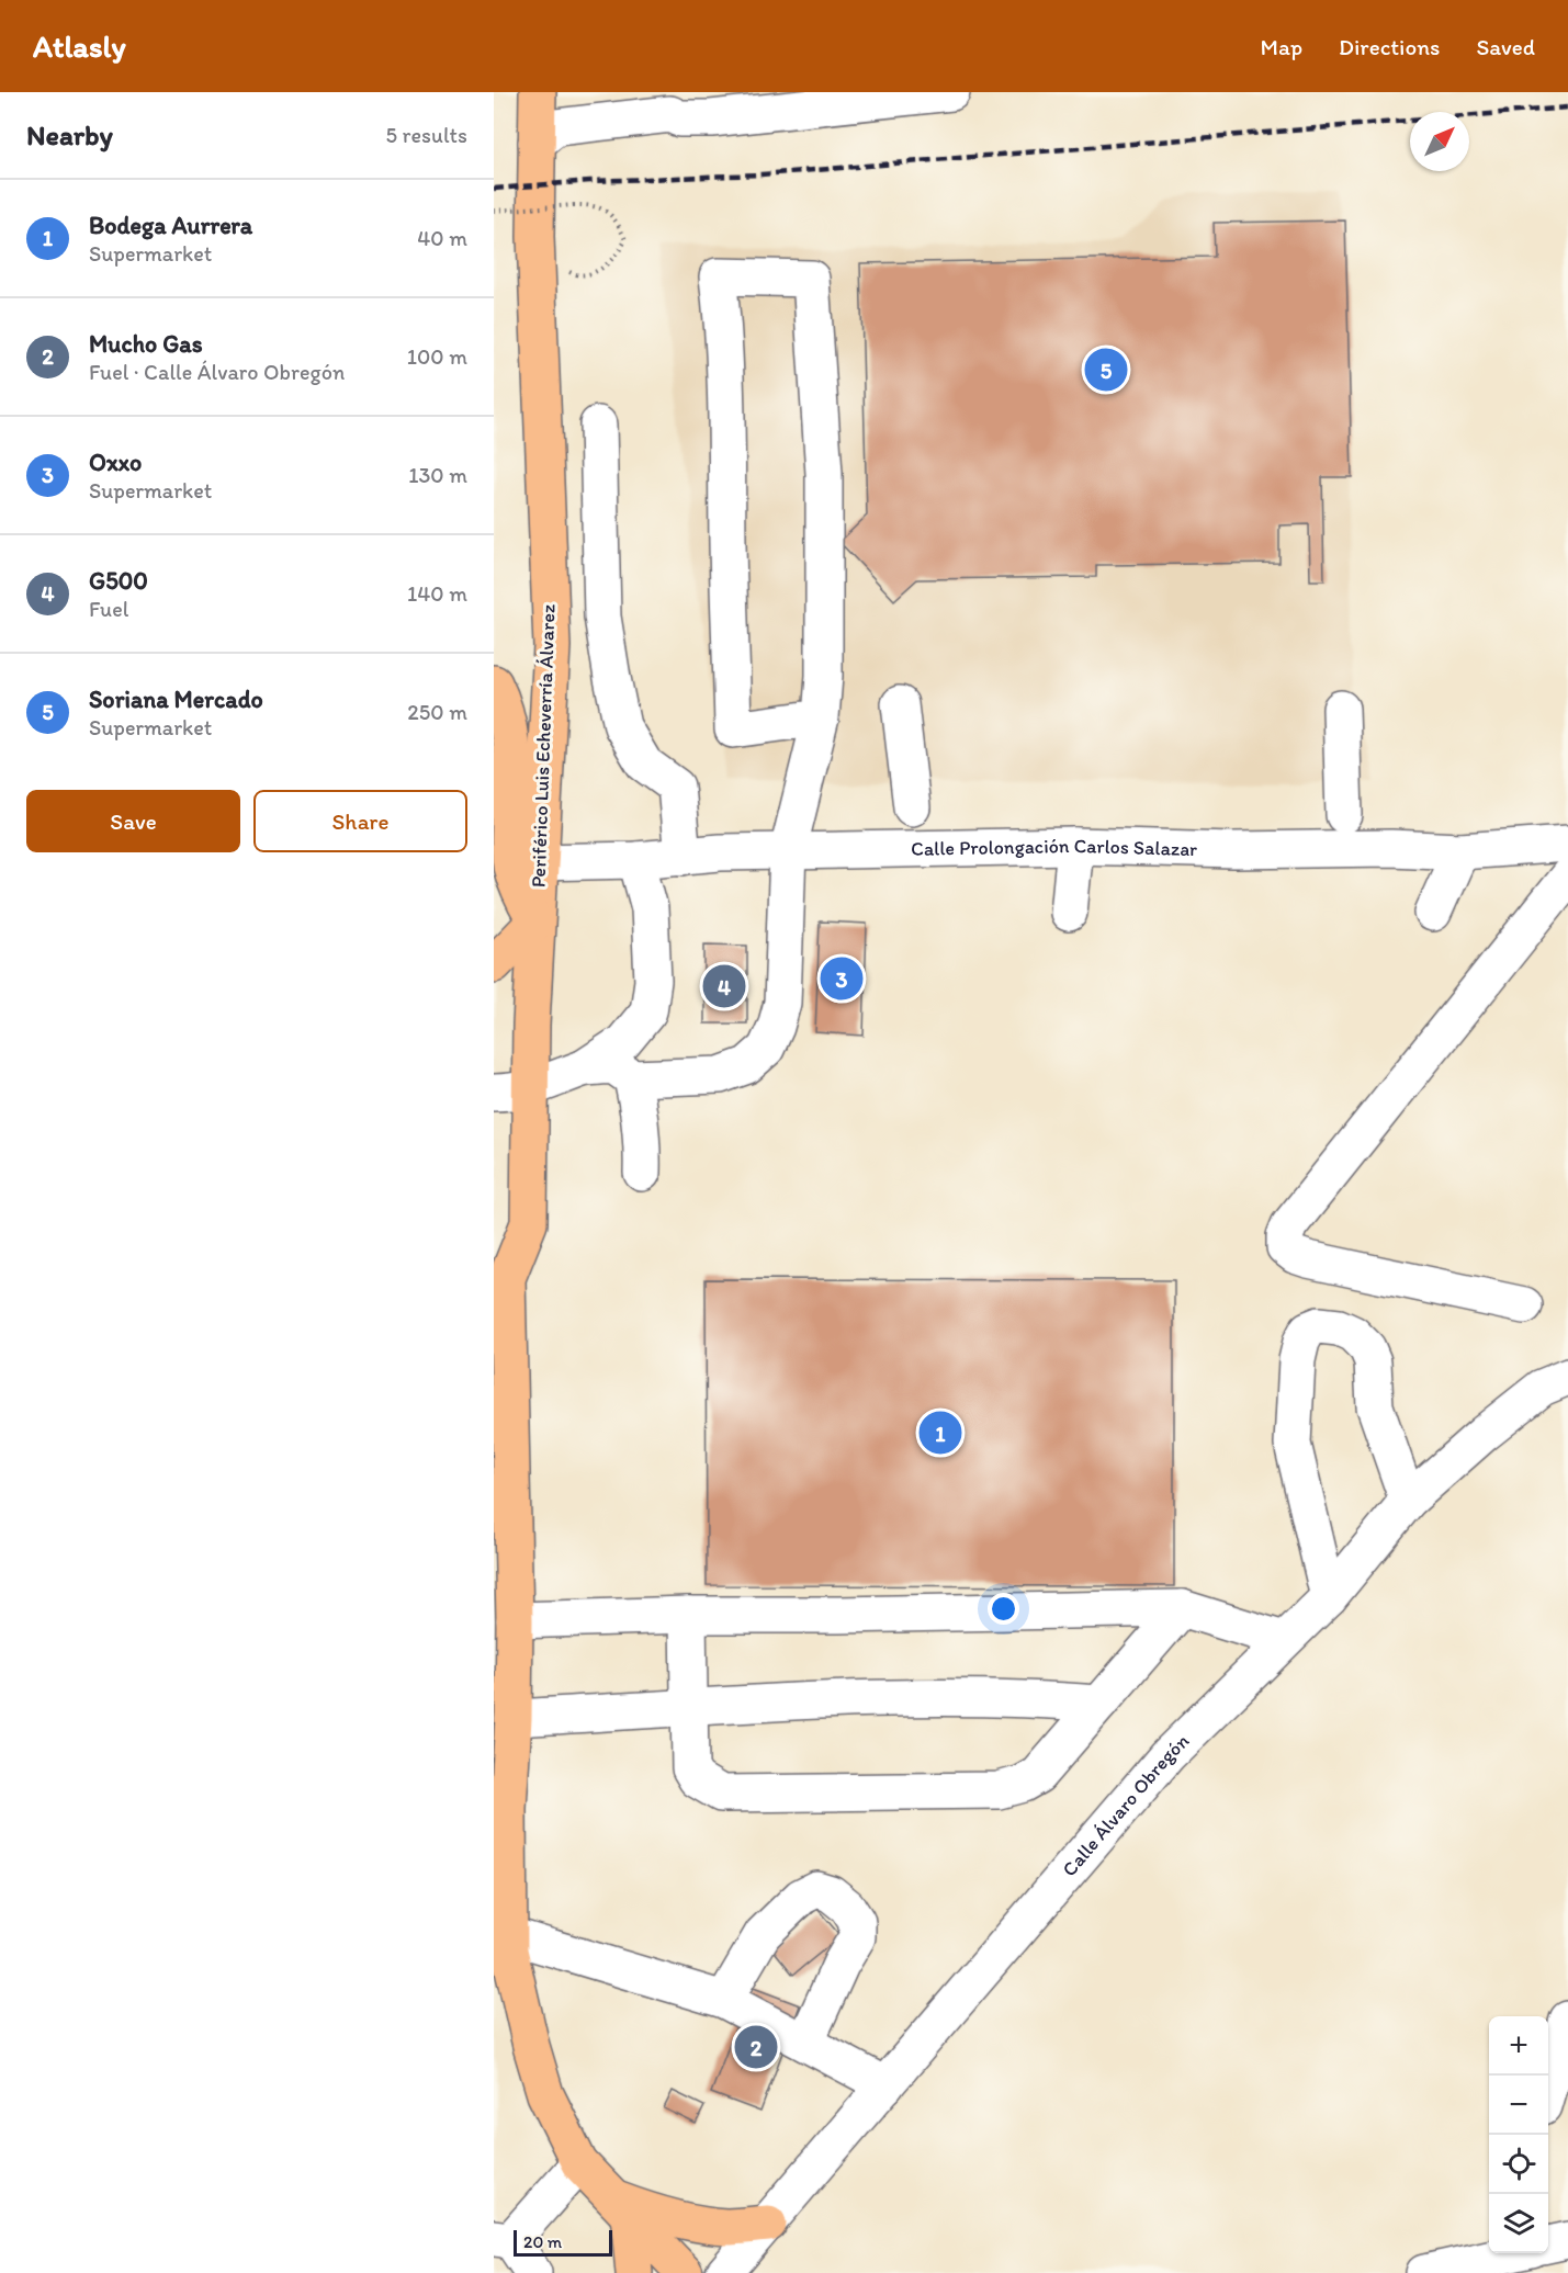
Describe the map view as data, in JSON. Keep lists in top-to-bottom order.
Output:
{
  "streets": {
    "main road": ["Periférico Luis Echeverría Álvarez"],
    "street": ["Calle Prolongación Carlos Salazar", "Calle Álvaro Obregón"]
  },
  "crossings": [
    ["Periférico Luis Echeverría Álvarez", "Calle Prolongación Carlos Salazar"]
  ],
  "scale_bar": "20 m",
  "north": "top right",
  "page": {
    "header": "Atlasly",
    "nav": ["Map", "Directions", "Saved"],
    "heading": ["Nearby", "5 results"],
    "list": [
      {
        "mark": "1",
        "name": "Bodega Aurrera",
        "note": "Supermarket",
        "value": "40 m"
      },
      {
        "mark": "2",
        "name": "Mucho Gas",
        "note": "Fuel · Calle Álvaro Obregón",
        "value": "100 m"
      },
      {
        "mark": "3",
        "name": "Oxxo",
        "note": "Supermarket",
        "value": "130 m"
      },
      {
        "mark": "4",
        "name": "G500",
        "note": "Fuel",
        "value": "140 m"
      },
      {
        "mark": "5",
        "name": "Soriana Mercado",
        "note": "Supermarket",
        "value": "250 m"
      }
    ],
    "pins": [
      "5",
      "3",
      "4",
      "1",
      "2"
    ],
    "buttons": ["Save", "Share"],
    "map_buttons": ["+", "−"],
    "scale": "20 m"
  }
}
